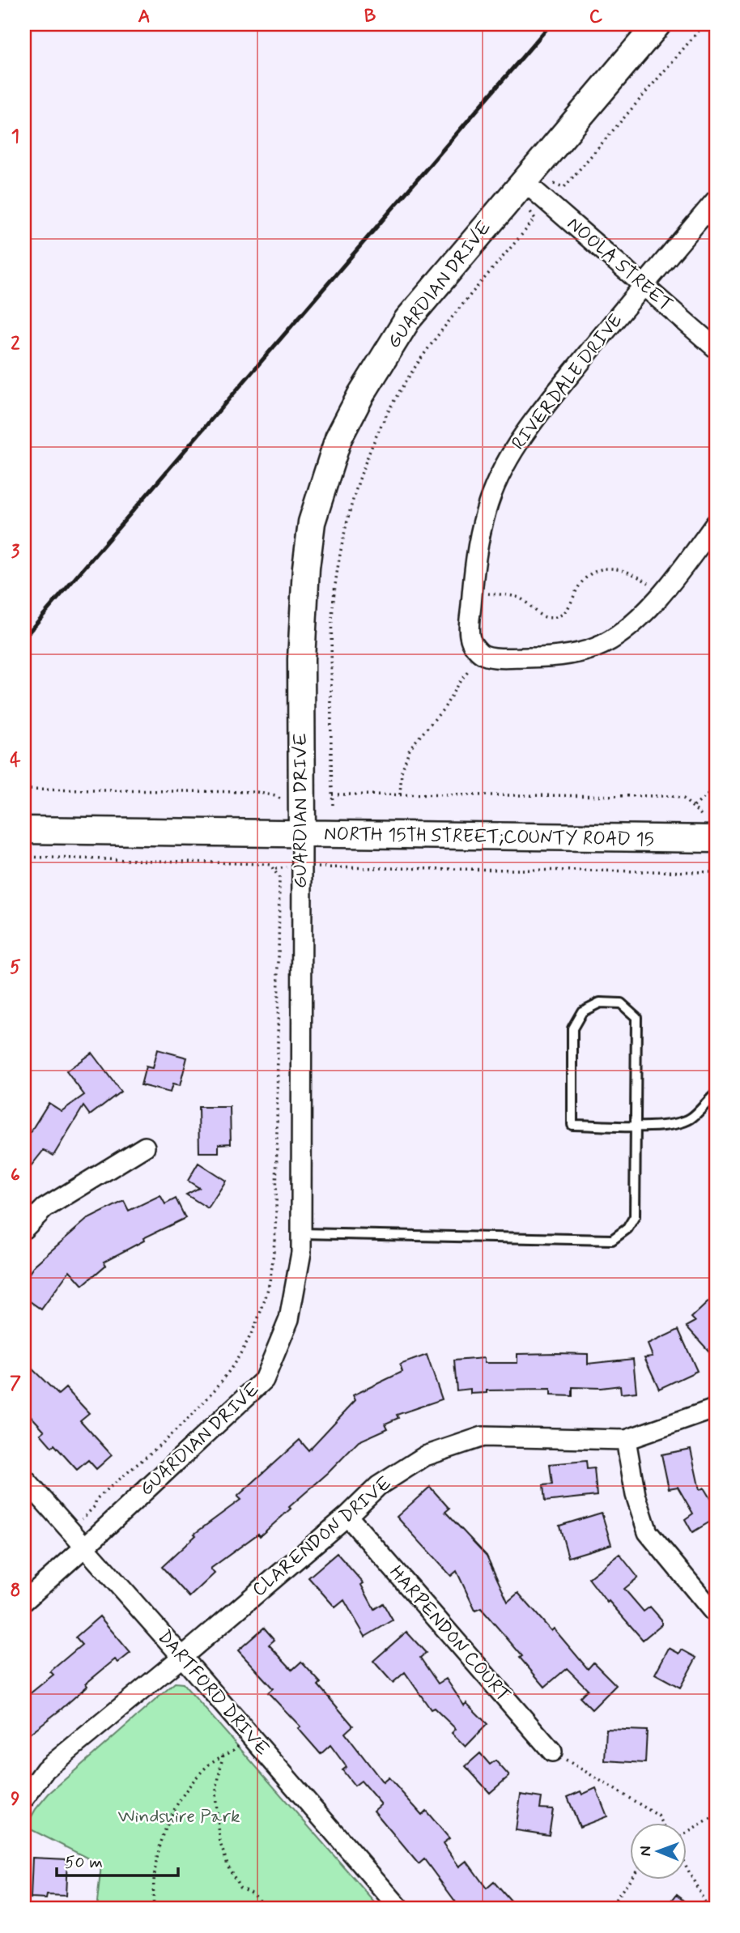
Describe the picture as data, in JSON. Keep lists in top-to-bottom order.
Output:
{
  "streets": {
    "street": [
      "NOOLA STREET",
      "GUARDIAN DRIVE",
      "RIVERDALE DRIVE",
      "NORTH 15TH STREET;COUNTY ROAD 15",
      "CLARENDON DRIVE",
      "HARPENDON COURT",
      "DARTFORD DRIVE"
    ]
  },
  "crossings": [
    ["NOOLA STREET", "GUARDIAN DRIVE"],
    ["NOOLA STREET", "RIVERDALE DRIVE"],
    ["GUARDIAN DRIVE", "NORTH 15TH STREET;COUNTY ROAD 15"],
    ["GUARDIAN DRIVE", "DARTFORD DRIVE"],
    ["CLARENDON DRIVE", "HARPENDON COURT"],
    ["CLARENDON DRIVE", "DARTFORD DRIVE"]
  ],
  "parks": ["Windshire Park"],
  "scale_bar": "50 m",
  "north": "left",
  "grid": {
    "columns": ["A", "B", "C"],
    "rows": [
      "1",
      "2",
      "3",
      "4",
      "5",
      "6",
      "7",
      "8",
      "9"
    ]
  }
}
